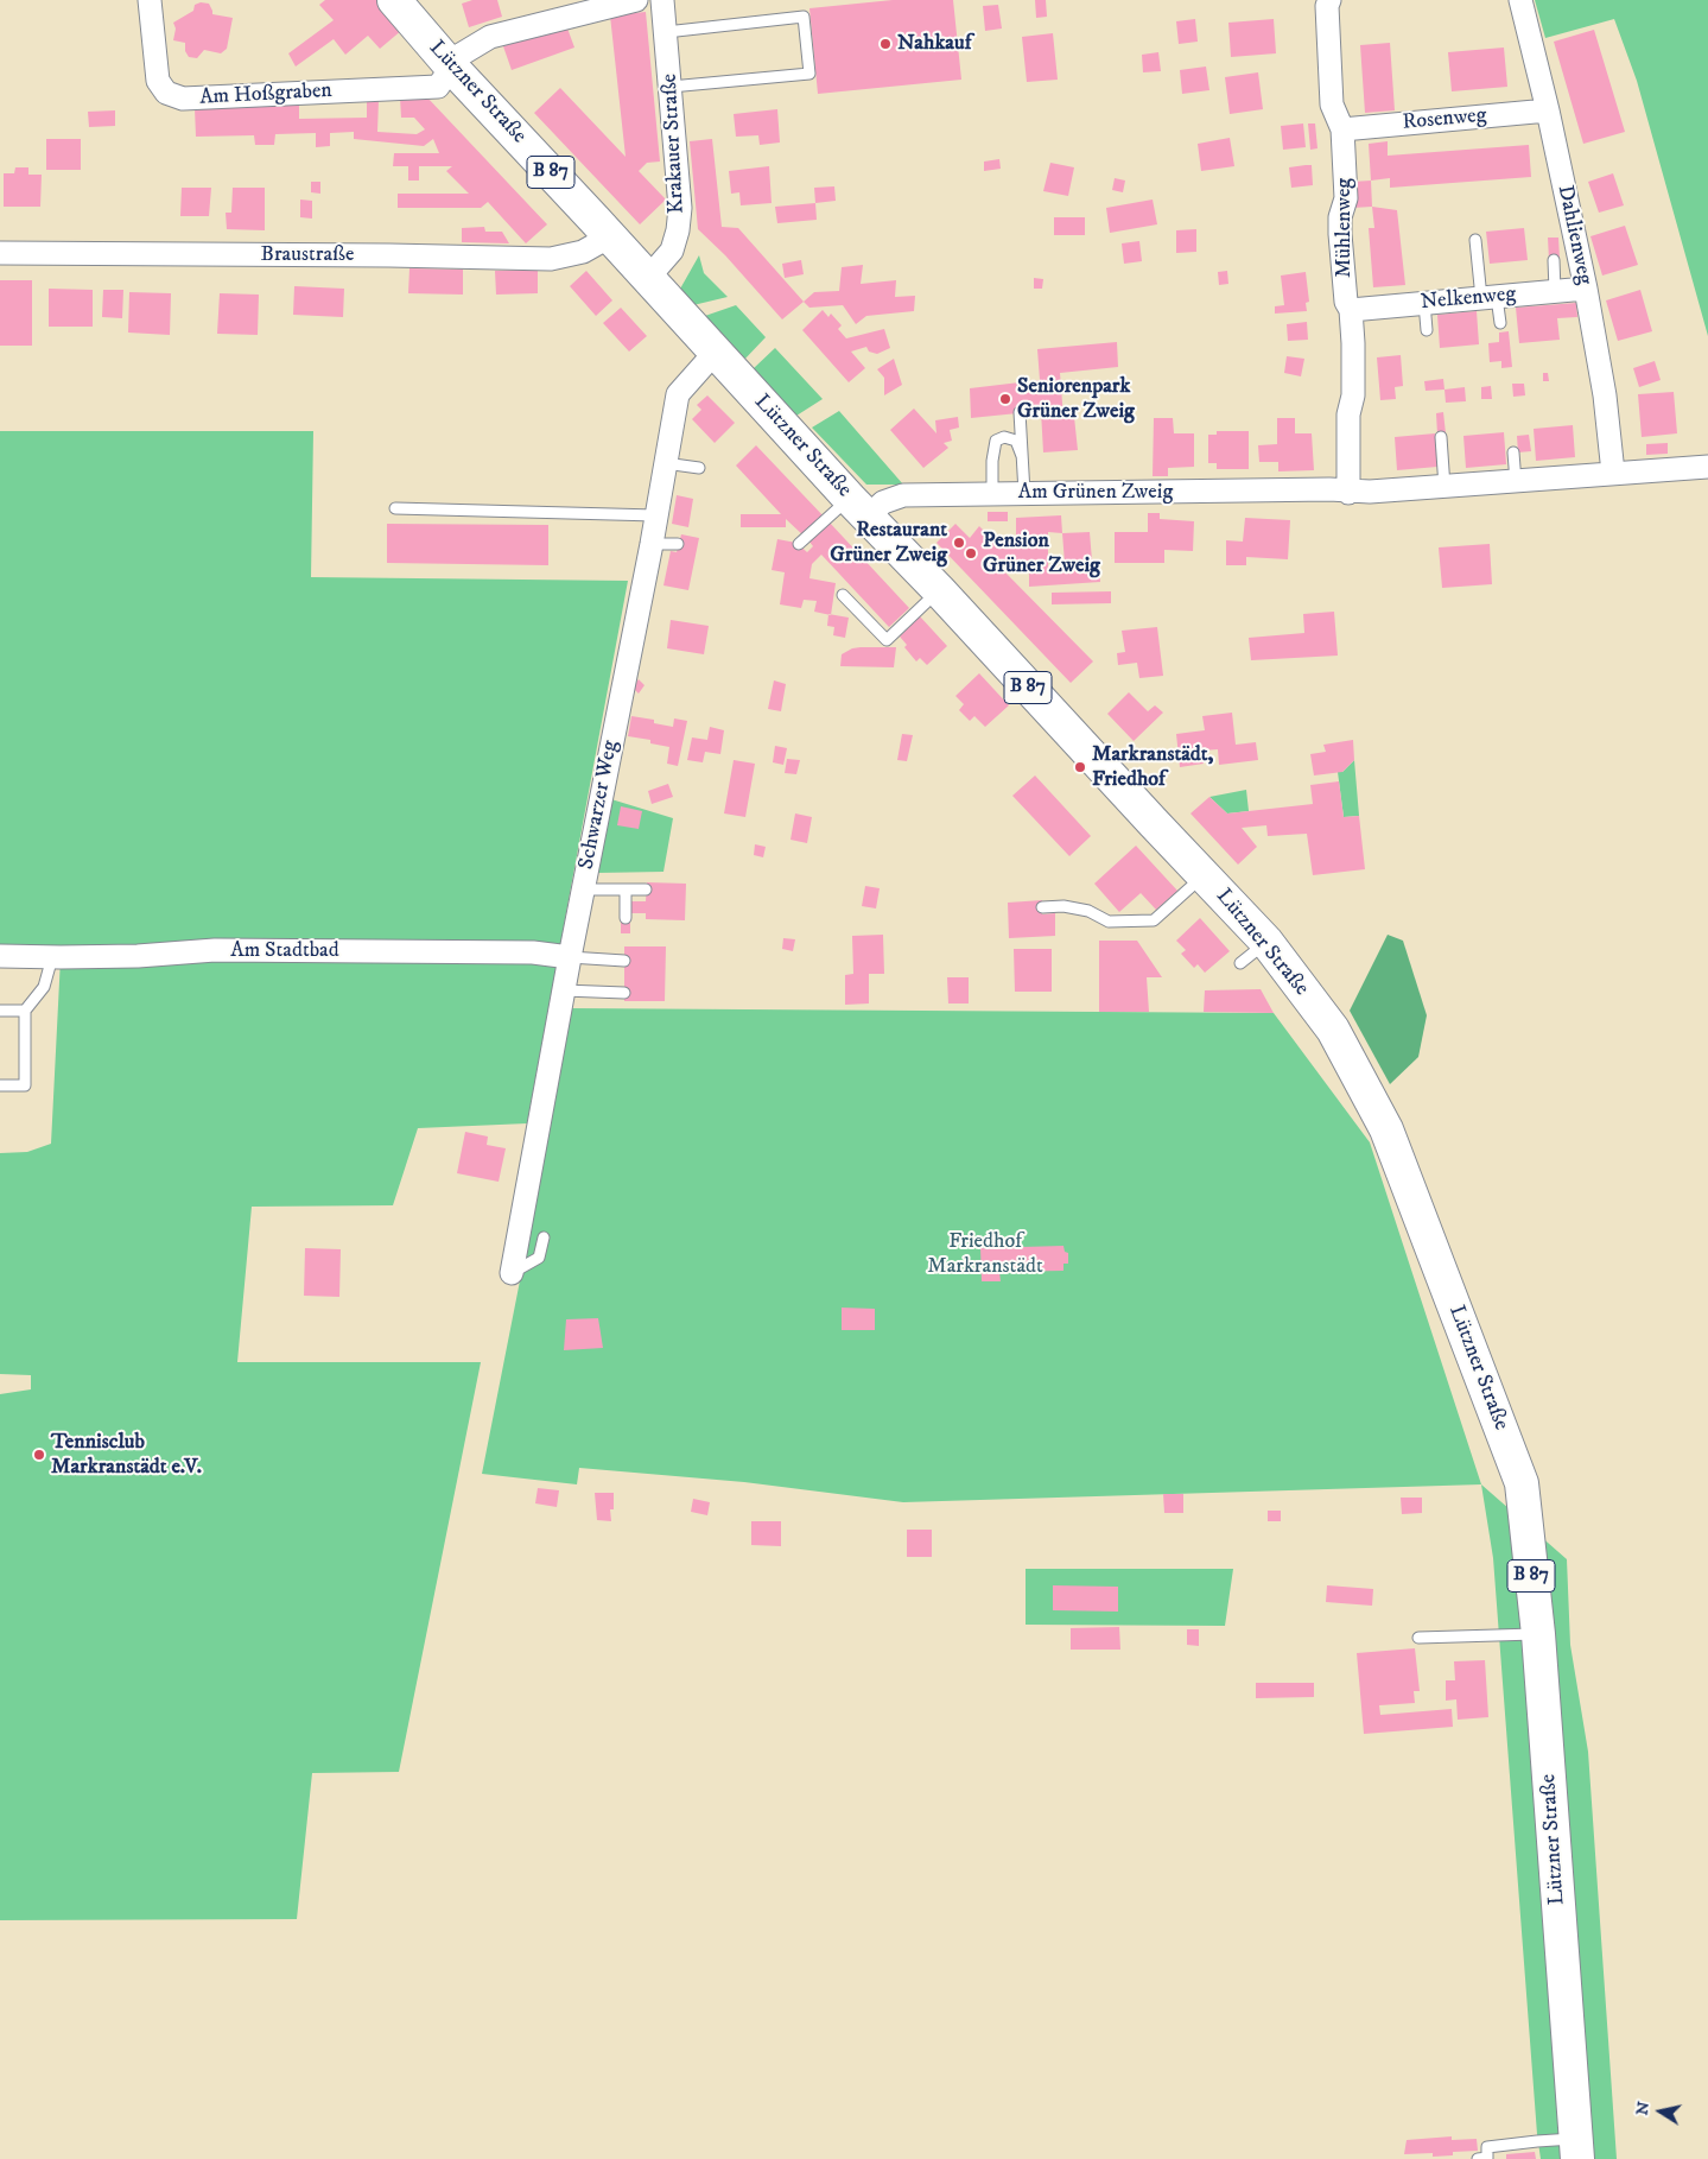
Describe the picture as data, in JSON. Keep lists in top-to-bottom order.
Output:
{
  "streets": {
    "main road": ["Lützner Straße", "B 87"],
    "street": [
      "Am Hoßgraben",
      "Rosenweg",
      "Krakauer Straße",
      "Mühlenweg",
      "Dahlienweg",
      "Braustraße",
      "Nelkenweg",
      "Am Grünen Zweig",
      "Schwarzer Weg",
      "Am Stadtbad"
    ]
  },
  "crossings": [
    ["Lützner Straße", "Am Hoßgraben"],
    ["Lützner Straße", "Krakauer Straße"],
    ["Lützner Straße", "Braustraße"],
    ["Lützner Straße", "Am Grünen Zweig"],
    ["Lützner Straße", "Schwarzer Weg"],
    ["Rosenweg", "Mühlenweg"],
    ["Rosenweg", "Dahlienweg"],
    ["Mühlenweg", "Nelkenweg"],
    ["Mühlenweg", "Am Grünen Zweig"],
    ["Dahlienweg", "Nelkenweg"],
    ["Schwarzer Weg", "Am Stadtbad"]
  ],
  "parks": ["Friedhof Markranstädt"],
  "places": [
    "Nahkauf",
    "Seniorenpark Grüner Zweig",
    "Restaurant Grüner Zweig",
    "Pension Grüner Zweig",
    "Markranstädt, Friedhof",
    "Tennisclub Markranstädt e.V."
  ],
  "north": "left"
}
